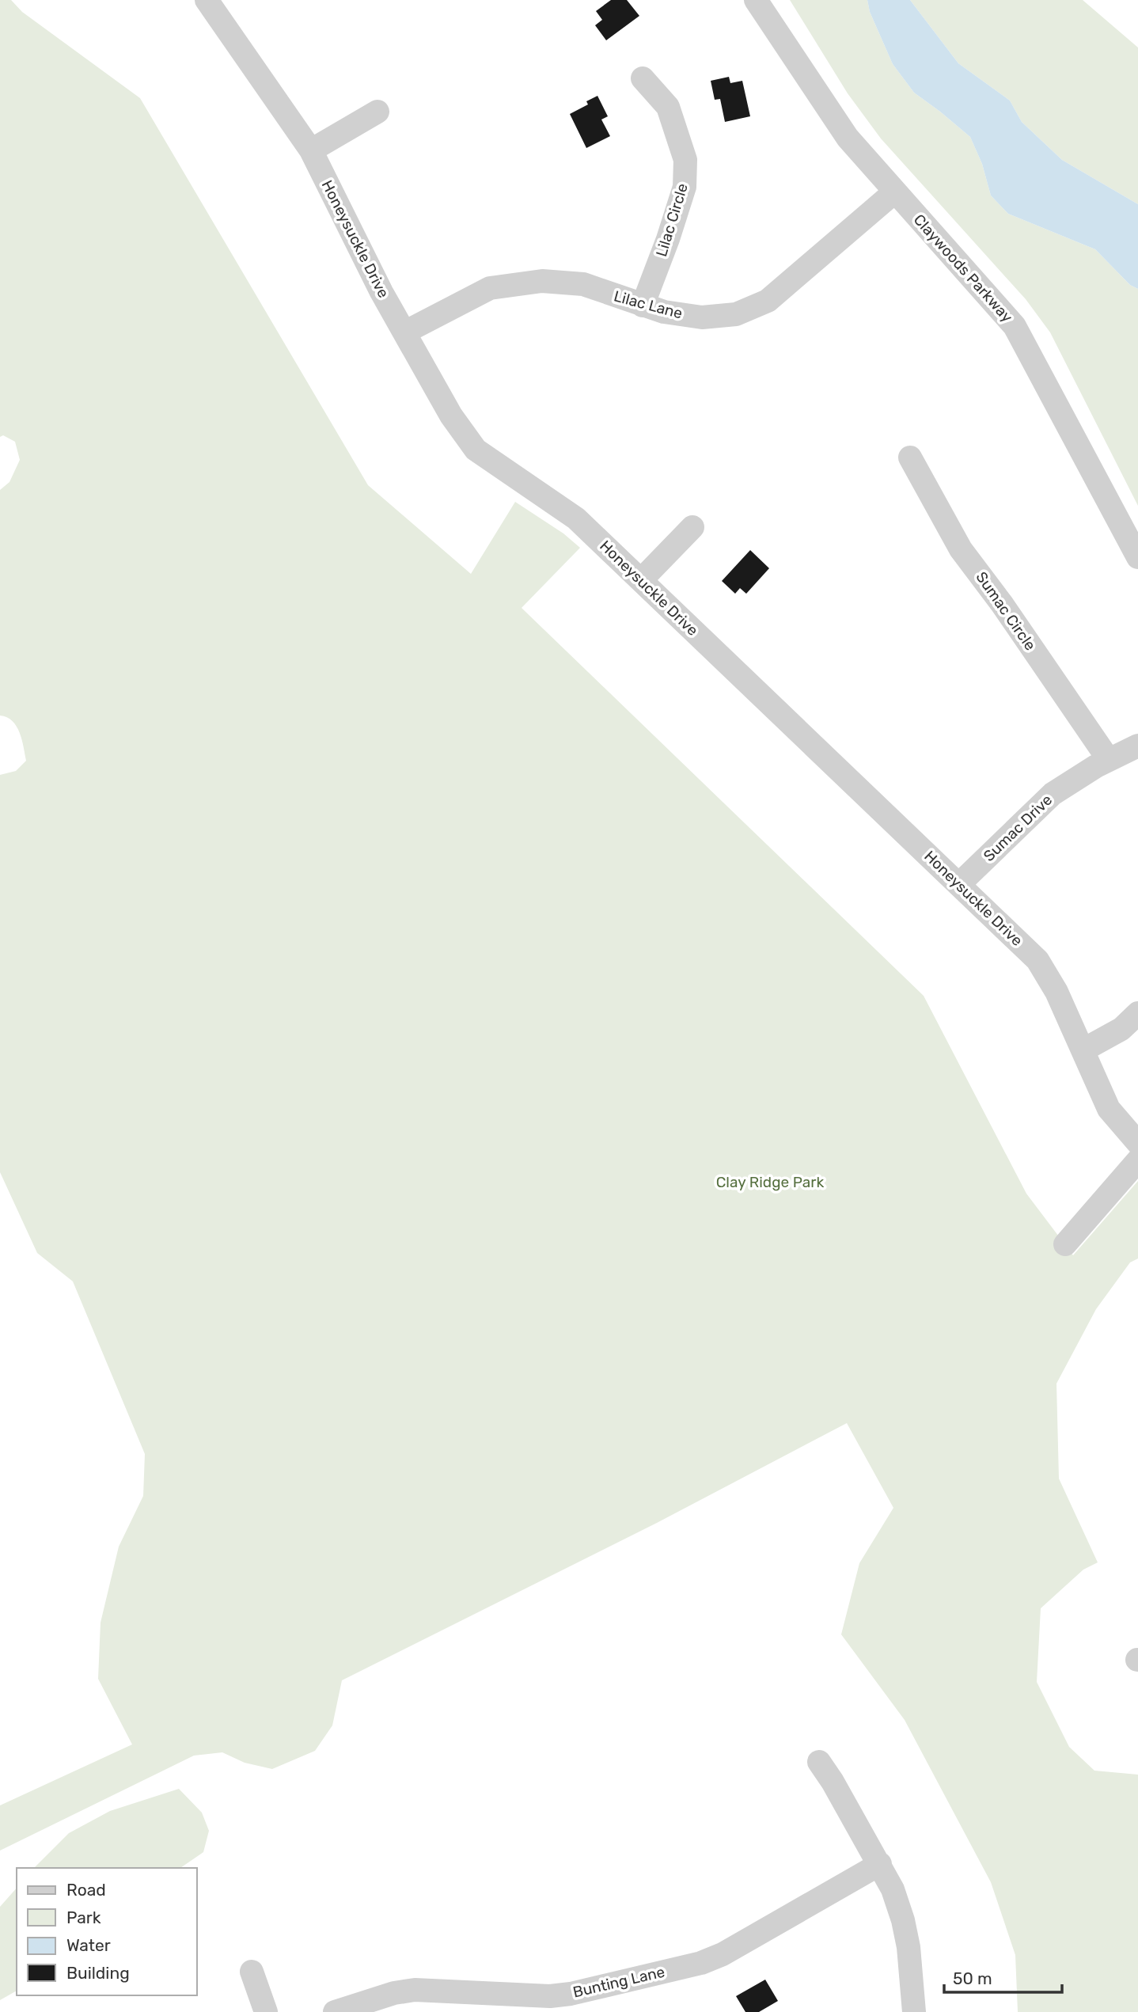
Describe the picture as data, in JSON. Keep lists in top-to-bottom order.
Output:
{
  "streets": {
    "street": [
      "Lilac Circle",
      "Honeysuckle Drive",
      "Claywoods Parkway",
      "Lilac Lane",
      "Sumac Circle",
      "Sumac Drive",
      "Bunting Lane"
    ]
  },
  "crossings": [
    ["Lilac Circle", "Lilac Lane"],
    ["Honeysuckle Drive", "Lilac Lane"],
    ["Honeysuckle Drive", "Sumac Drive"],
    ["Claywoods Parkway", "Lilac Lane"],
    ["Sumac Circle", "Sumac Drive"]
  ],
  "parks": ["Clay Ridge Park"],
  "legend": [
    "Road",
    "Park",
    "Water",
    "Building"
  ],
  "scale_bar": "50 m"
}
